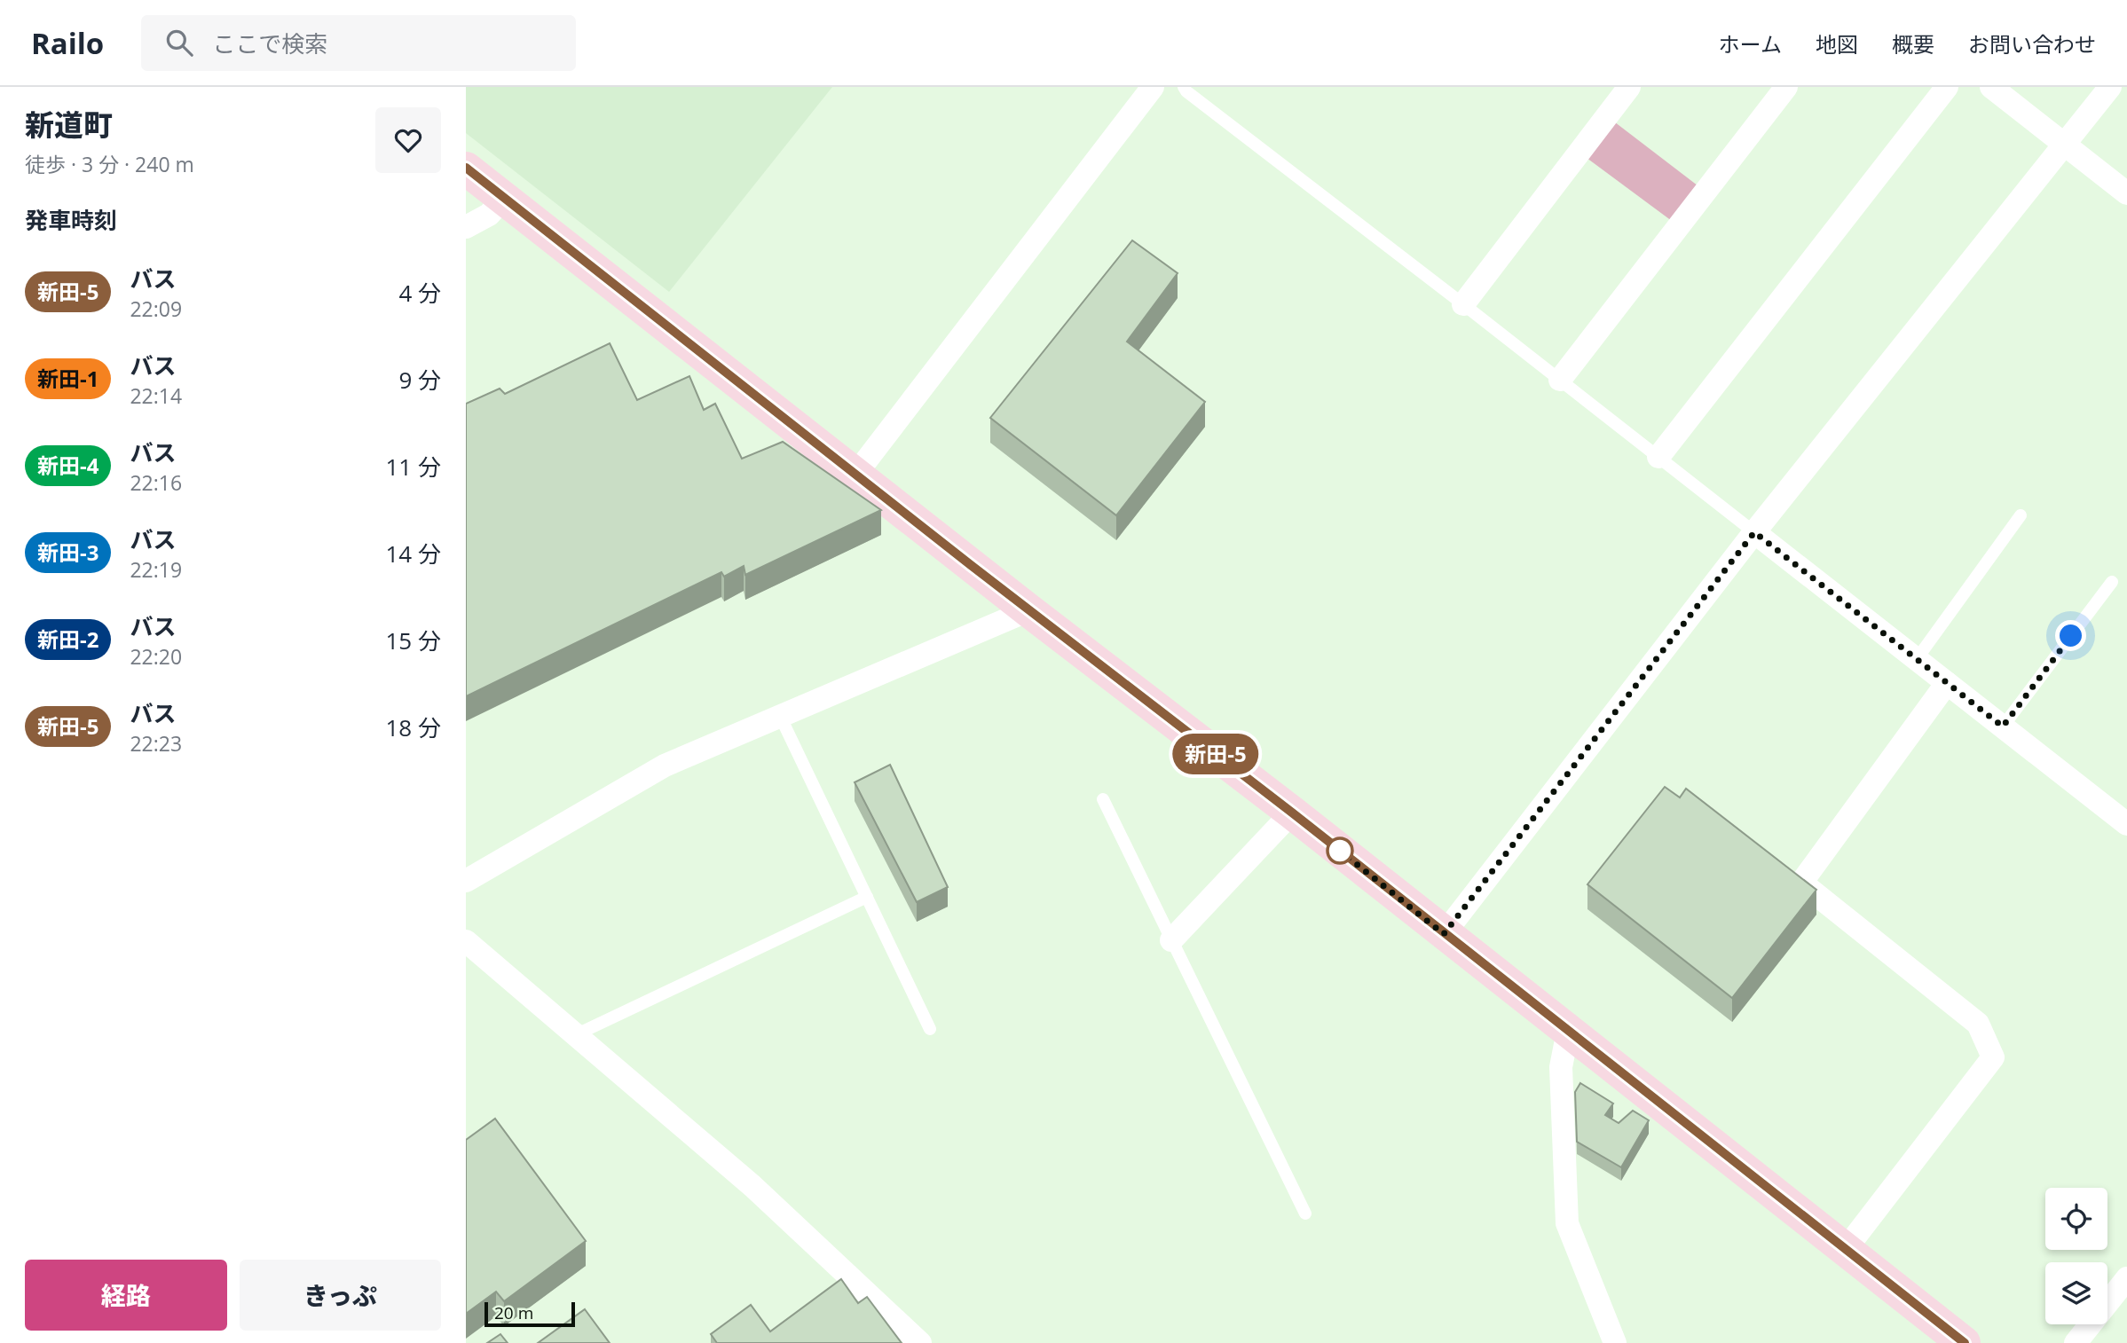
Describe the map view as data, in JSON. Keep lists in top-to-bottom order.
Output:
{
  "lines": ["bus line 新田-5"],
  "scale_bar": "20 m",
  "page": {
    "header": "Railo",
    "search": "ここで検索",
    "nav": [
      "ホーム",
      "地図",
      "概要",
      "お問い合わせ"
    ],
    "heading": [
      ["新道町", "徒歩 · 3 分 · 240 m"],
      "発車時刻"
    ],
    "on_map": "新田-5",
    "list": [
      {
        "mark": "新田-5",
        "name": "バス",
        "note": "22:09",
        "value": "4 分"
      },
      {
        "mark": "新田-1",
        "name": "バス",
        "note": "22:14",
        "value": "9 分"
      },
      {
        "mark": "新田-4",
        "name": "バス",
        "note": "22:16",
        "value": "11 分"
      },
      {
        "mark": "新田-3",
        "name": "バス",
        "note": "22:19",
        "value": "14 分"
      },
      {
        "mark": "新田-2",
        "name": "バス",
        "note": "22:20",
        "value": "15 分"
      },
      {
        "mark": "新田-5",
        "name": "バス",
        "note": "22:23",
        "value": "18 分"
      }
    ],
    "buttons": ["経路", "きっぷ"],
    "scale": "20 m"
  }
}
